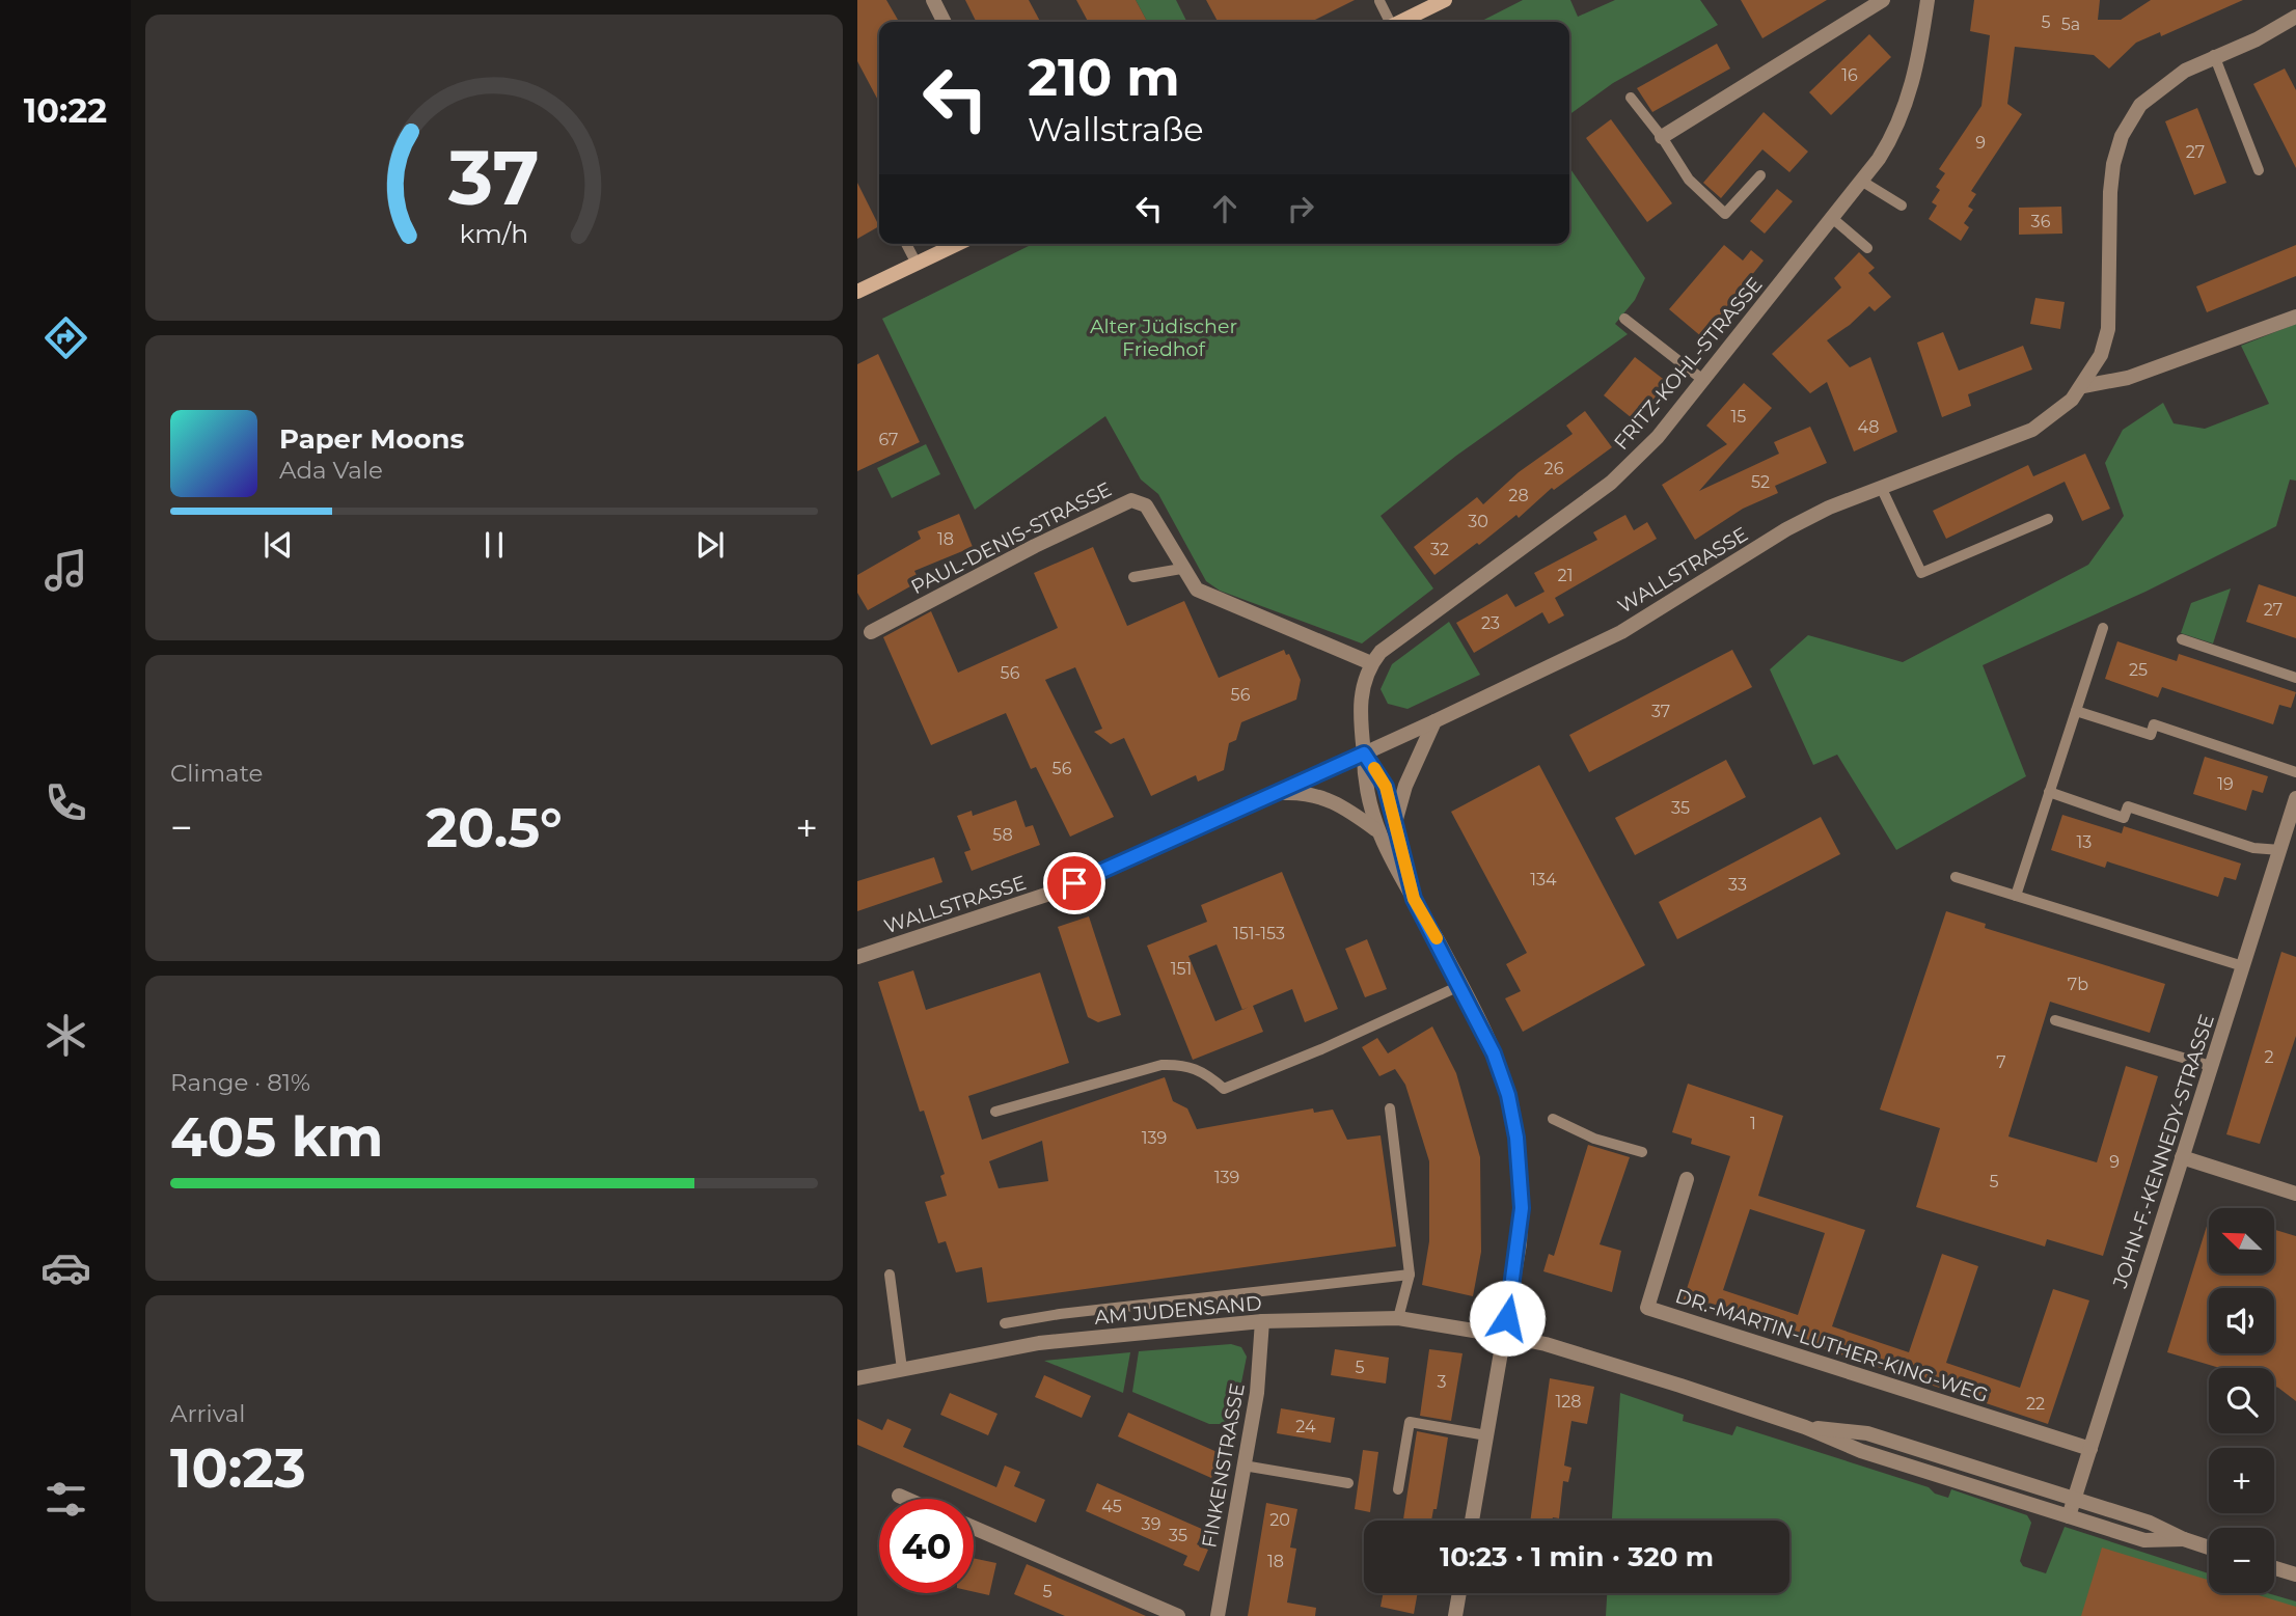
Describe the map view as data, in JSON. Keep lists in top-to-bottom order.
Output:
{
  "streets": {
    "street": [
      "FRITZ-KOHL-STRASSE",
      "PAUL-DENIS-STRASSE",
      "WALLSTRASSE",
      "JOHN-F.-KENNEDY-STRASSE",
      "AM JUDENSAND",
      "DR.-MARTIN-LUTHER-KING-WEG",
      "FINKENSTRASSE"
    ]
  },
  "crossings": [
    ["FRITZ-KOHL-STRASSE", "PAUL-DENIS-STRASSE"],
    ["FRITZ-KOHL-STRASSE", "WALLSTRASSE"],
    ["JOHN-F.-KENNEDY-STRASSE", "DR.-MARTIN-LUTHER-KING-WEG"],
    ["AM JUDENSAND", "FINKENSTRASSE"]
  ],
  "parks": ["Alter Jüdischer Friedhof"],
  "house_numbers": [
    "5",
    "5a",
    "16",
    "9",
    "27",
    "36",
    "15",
    "48",
    "67",
    "26",
    "52",
    "28",
    "30",
    "18",
    "32",
    "21",
    "27",
    "23",
    "25",
    "56",
    "56",
    "37",
    "56",
    "19",
    "35",
    "58",
    "13",
    "134",
    "33",
    "151-153",
    "151",
    "7b",
    "2",
    "7",
    "1",
    "139",
    "9",
    "139",
    "5",
    "5",
    "3",
    "128",
    "22",
    "24",
    "45",
    "20",
    "39",
    "35",
    "18",
    "5"
  ],
  "north": "top left",
  "page": {
    "tabs": "10:22",
    "turn": ["210 m", "Wallstraße"],
    "song": ["Paper Moons", "Ada Vale"],
    "tile": [
      "Climate",
      ["Range · 81%", "405 km"],
      ["Arrival", "10:23"]
    ],
    "heat": ["−", "20.5°", "+"],
    "map_buttons": ["+", "−"],
    "limit": "40",
    "trip": "10:23 · 1 min · 320 m",
    "gauge": ["37", "km/h"]
  }
}
